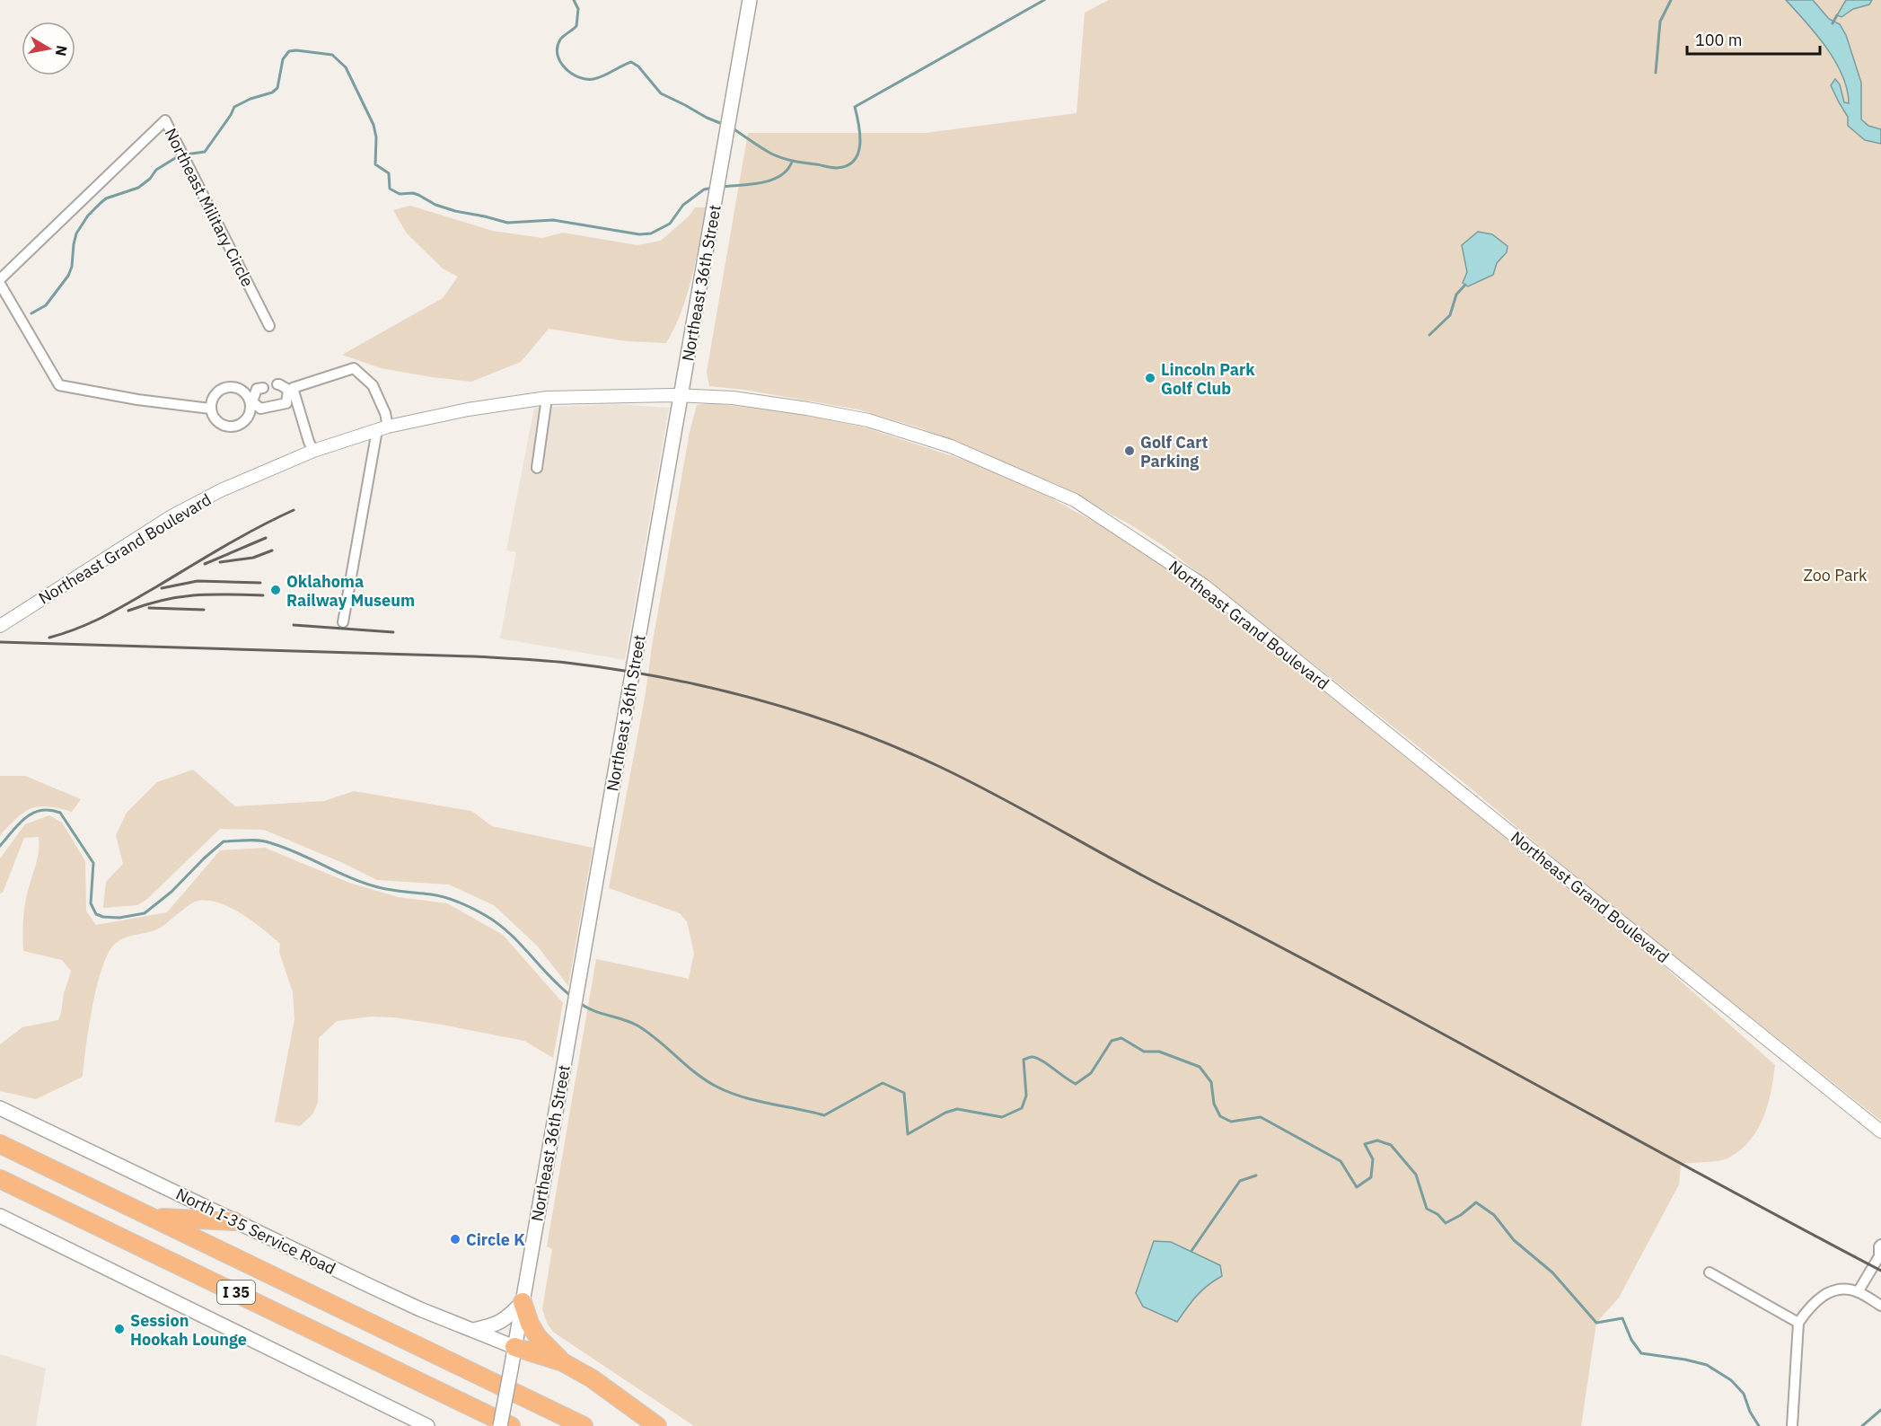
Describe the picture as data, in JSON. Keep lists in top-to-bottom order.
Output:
{
  "streets": {
    "highway": ["I 35"],
    "main road": ["Northeast 36th Street", "North I-35 Service Road"],
    "street": ["Northeast Military Circle", "Northeast Grand Boulevard"]
  },
  "crossings": [
    ["Northeast 36th Street", "Northeast Grand Boulevard"],
    ["Northeast 36th Street", "North I-35 Service Road"]
  ],
  "parks": ["Zoo Park"],
  "places": [
    "Lincoln Park Golf Club",
    "Golf Cart Parking",
    "Oklahoma Railway Museum",
    "Circle K",
    "Session Hookah Lounge"
  ],
  "scale_bar": "100 m",
  "north": "right"
}
